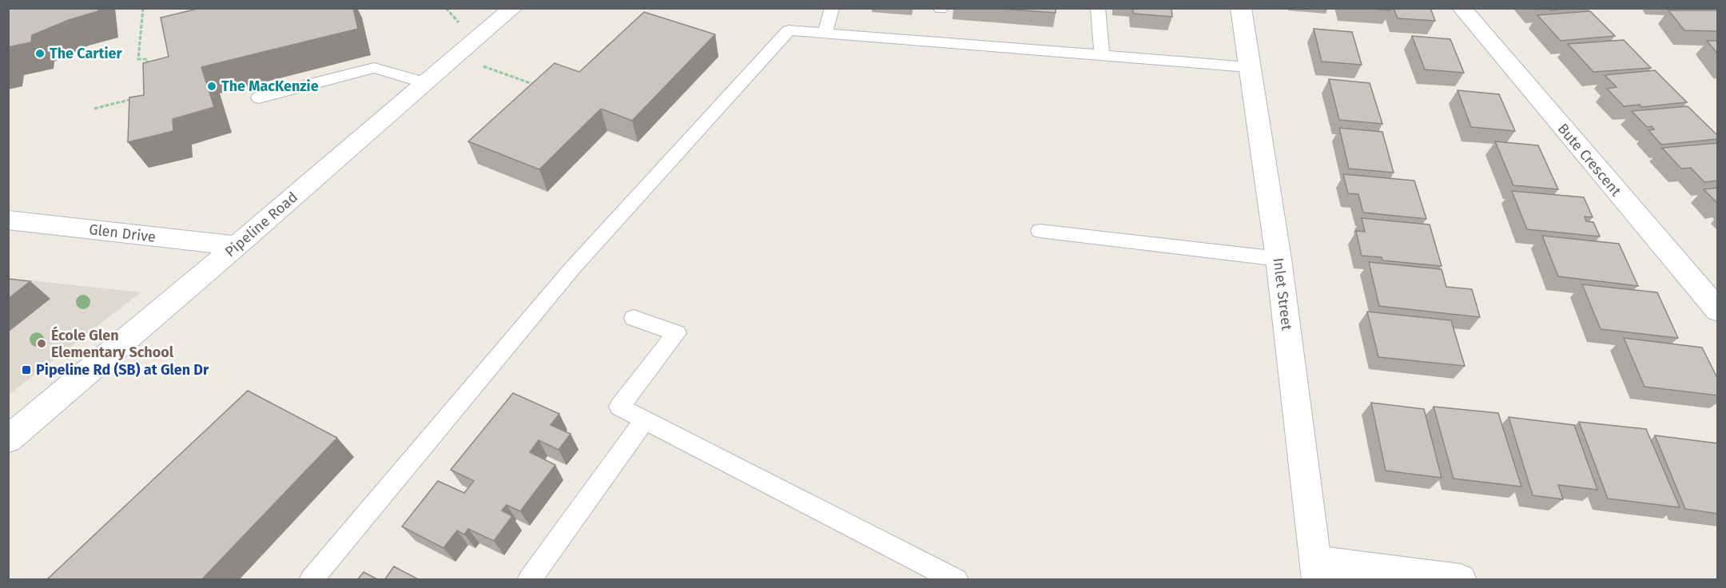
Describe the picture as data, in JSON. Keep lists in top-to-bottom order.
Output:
{
  "streets": {
    "street": [
      "Bute Crescent",
      "Pipeline Road",
      "Glen Drive",
      "Inlet Street"
    ]
  },
  "crossings": [
    ["Pipeline Road", "Glen Drive"]
  ],
  "places": {
    "other": ["The Cartier", "The MacKenzie", "École Glen Elementary School"],
    "transit": ["Pipeline Rd (SB) at Glen Dr"]
  }
}
